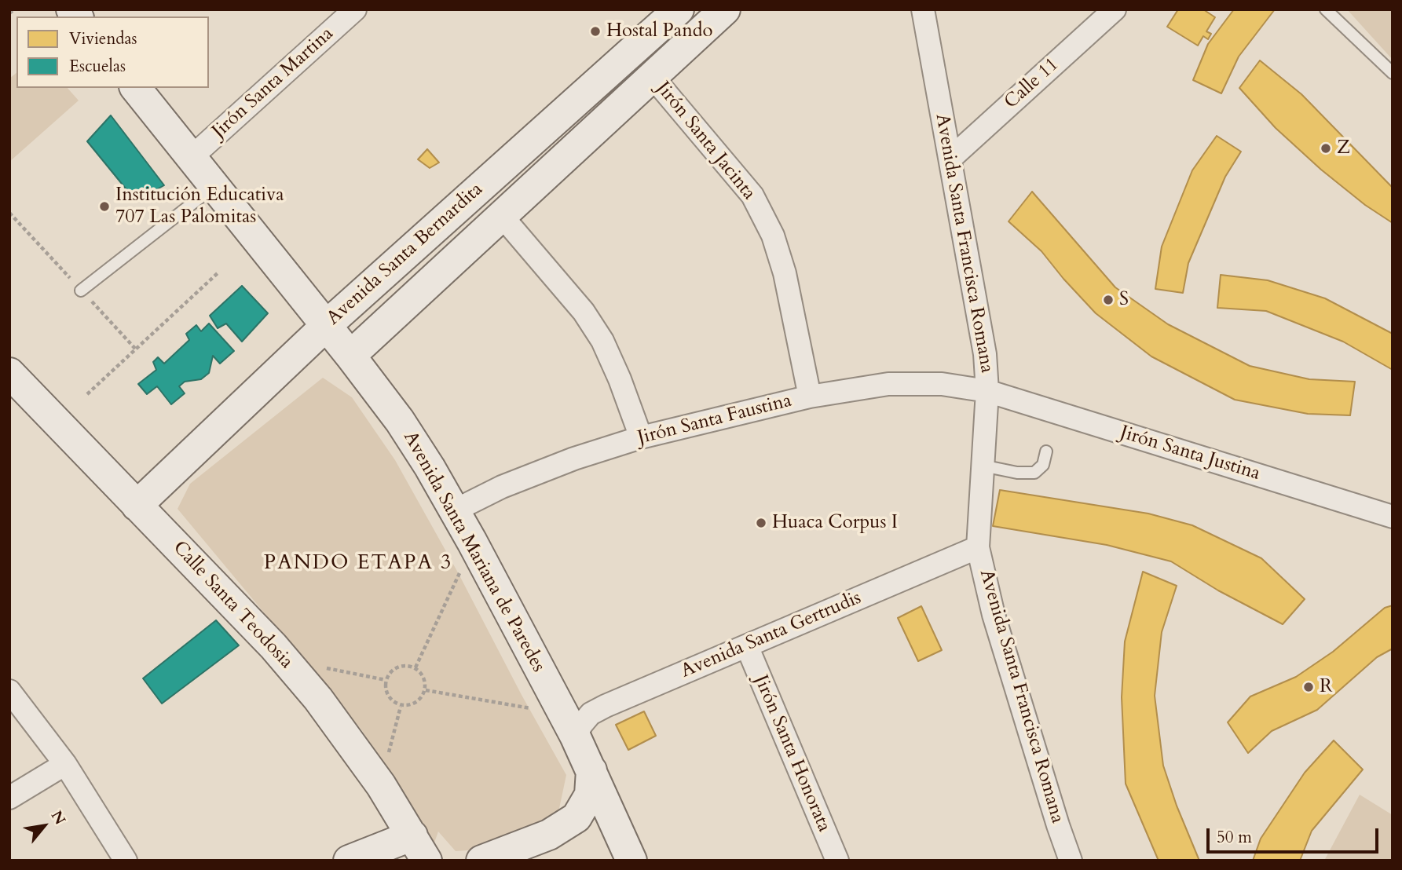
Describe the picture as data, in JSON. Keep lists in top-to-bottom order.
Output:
{
  "streets": {
    "main road": ["Avenida Santa Bernardita", "Avenida Santa Mariana de Paredes", "Calle Santa Teodosia"],
    "street": [
      "Jirón Santa Martina",
      "Calle 11",
      "Jirón Santa Jacinta",
      "Avenida Santa Francisca Romana",
      "Jirón Santa Faustina",
      "Jirón Santa Justina",
      "Avenida Santa Gertrudis",
      "Jirón Santa Honorata"
    ]
  },
  "crossings": [
    ["Jirón Santa Martina", "Avenida Santa Mariana de Paredes"],
    ["Calle 11", "Avenida Santa Francisca Romana"],
    ["Jirón Santa Jacinta", "Avenida Santa Bernardita"],
    ["Jirón Santa Jacinta", "Jirón Santa Faustina"],
    ["Avenida Santa Francisca Romana", "Jirón Santa Faustina"],
    ["Avenida Santa Francisca Romana", "Jirón Santa Justina"],
    ["Avenida Santa Francisca Romana", "Avenida Santa Gertrudis"],
    ["Avenida Santa Bernardita", "Avenida Santa Mariana de Paredes"],
    ["Avenida Santa Bernardita", "Calle Santa Teodosia"],
    ["Jirón Santa Faustina", "Jirón Santa Justina"],
    ["Jirón Santa Faustina", "Avenida Santa Mariana de Paredes"],
    ["Avenida Santa Mariana de Paredes", "Avenida Santa Gertrudis"],
    ["Avenida Santa Gertrudis", "Jirón Santa Honorata"]
  ],
  "districts": ["PANDO ETAPA 3"],
  "places": [
    "Hostal Pando",
    "Z",
    "Institución Educativa 707 Las Palomitas",
    "S",
    "Huaca Corpus I",
    "R"
  ],
  "legend": ["Viviendas", "Escuelas"],
  "scale_bar": "50 m",
  "north": "top right"
}
